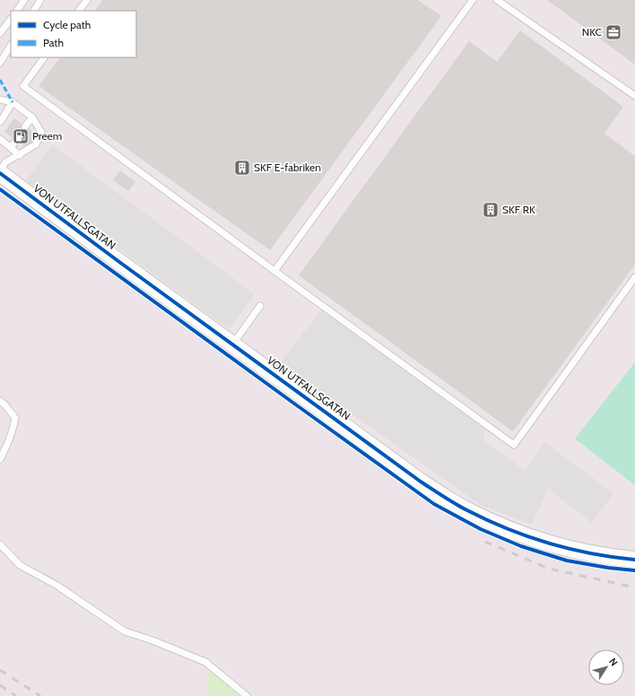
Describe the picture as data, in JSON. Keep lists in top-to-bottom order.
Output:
{
  "streets": {
    "street": ["VON UTFALLSGATAN"]
  },
  "places": {
    "office": ["NKC"],
    "fuel station": ["Preem"],
    "building": ["SKF E-fabriken", "SKF RK"]
  },
  "legend": ["Cycle path", "Path"],
  "north": "top right"
}
